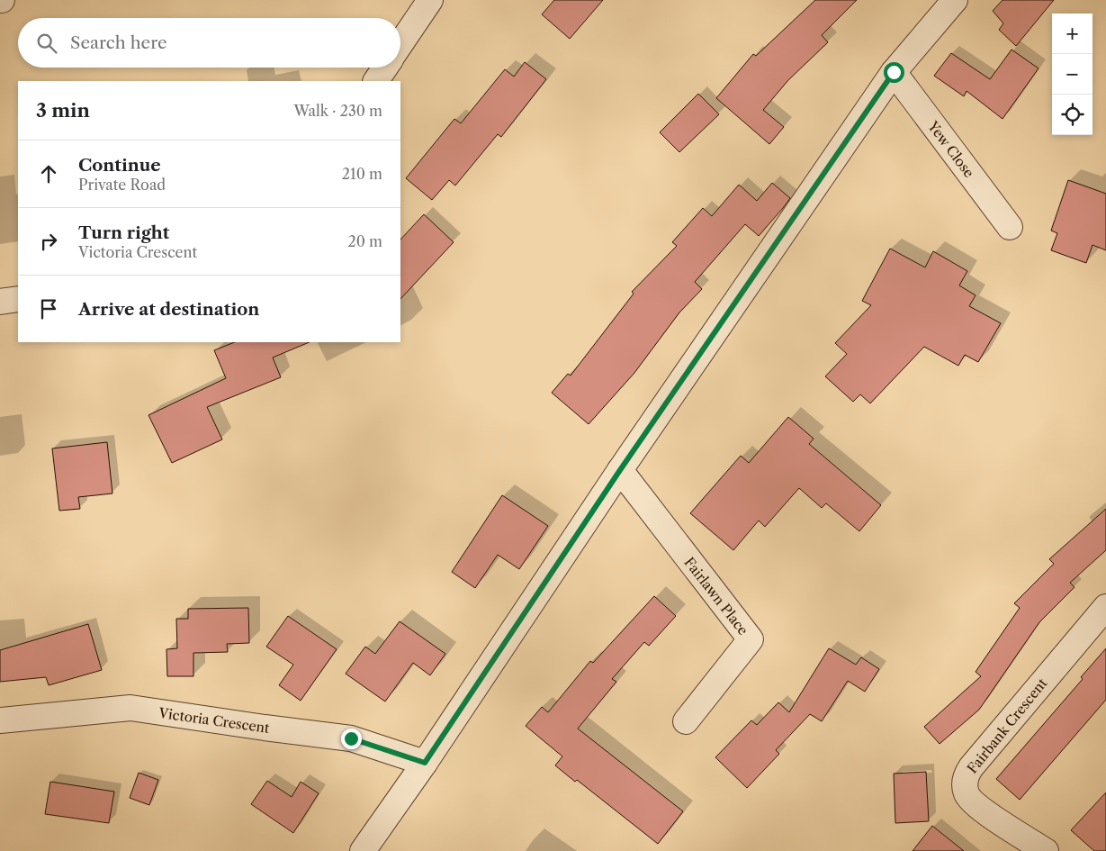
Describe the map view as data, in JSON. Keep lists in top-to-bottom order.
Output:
{
  "streets": {
    "street": [
      "Yew Close",
      "Fairlawn Place",
      "Victoria Crescent",
      "Fairbank Crescent"
    ]
  },
  "page": {
    "map_buttons": ["+", "−"],
    "search": "Search here",
    "heading": ["3 min", "Walk · 230 m"],
    "list": [
      ["Continue", "Private Road", "210 m"],
      ["Turn right", "Victoria Crescent", "20 m"],
      "Arrive at destination"
    ]
  }
}
